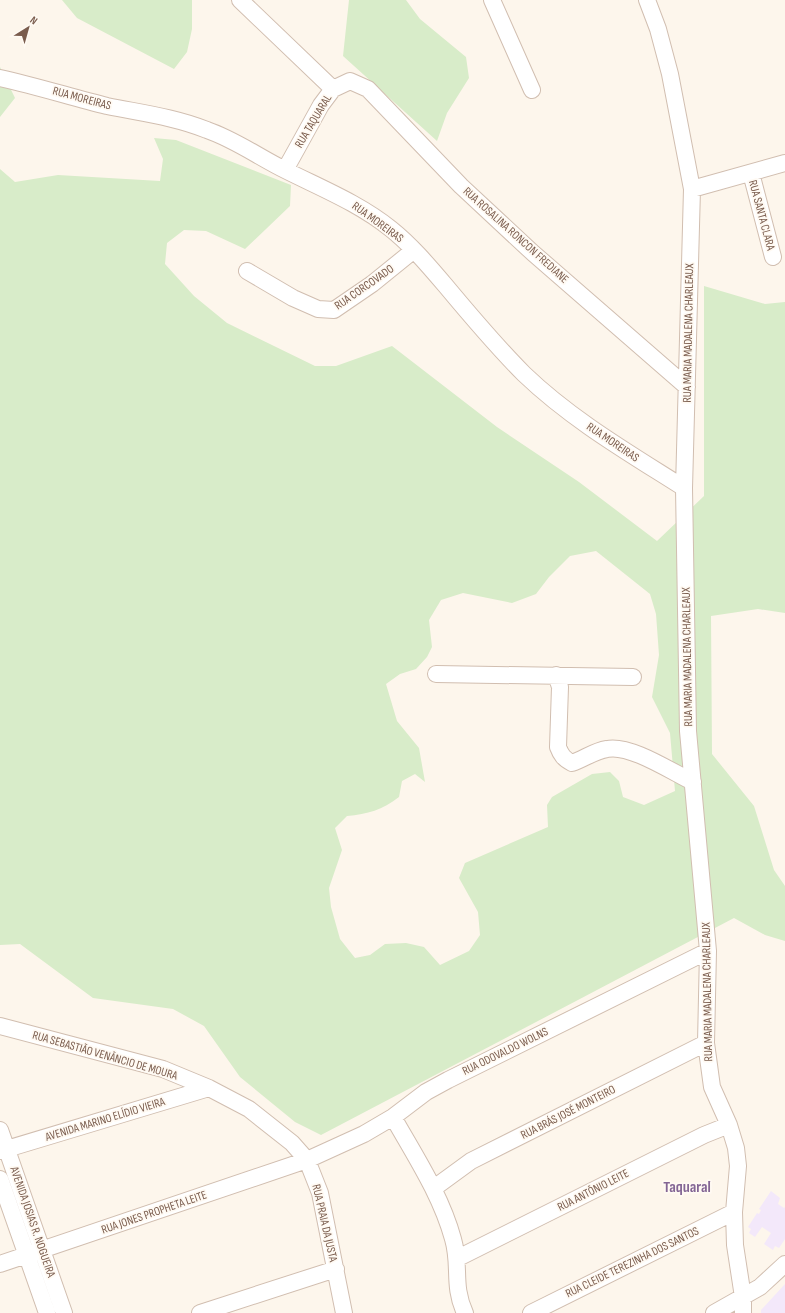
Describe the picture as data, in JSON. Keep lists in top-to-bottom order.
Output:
{
  "streets": {
    "street": [
      "RUA MOREIRAS",
      "RUA TAQUARAL",
      "RUA SANTA CLARA",
      "RUA ROSALINA RONCON FREDIANE",
      "RUA CORCOVADO",
      "RUA MARIA MADALENA CHARLEAUX",
      "RUA ODOVALDO WOLNS",
      "RUA SEBASTIÃO VENÂNCIO DE MOURA",
      "RUA BRÁS JOSÉ MONTEIRO",
      "AVENIDA MARINO ELÍDIO VIEIRA",
      "RUA ANTÔNIO LEITE",
      "RUA JONES PROPHETA LEITE",
      "AVENIDA JOSIAS R. NOGUEIRA",
      "RUA PRAIA DA JUSTA",
      "RUA CLEIDE TEREZINHA DOS SANTOS"
    ]
  },
  "crossings": [
    ["RUA MOREIRAS", "RUA TAQUARAL"],
    ["RUA MOREIRAS", "RUA CORCOVADO"],
    ["RUA MOREIRAS", "RUA MARIA MADALENA CHARLEAUX"],
    ["RUA TAQUARAL", "RUA ROSALINA RONCON FREDIANE"],
    ["RUA ROSALINA RONCON FREDIANE", "RUA MARIA MADALENA CHARLEAUX"],
    ["RUA MARIA MADALENA CHARLEAUX", "RUA ODOVALDO WOLNS"],
    ["RUA MARIA MADALENA CHARLEAUX", "RUA BRÁS JOSÉ MONTEIRO"],
    ["RUA MARIA MADALENA CHARLEAUX", "RUA ANTÔNIO LEITE"],
    ["RUA MARIA MADALENA CHARLEAUX", "RUA CLEIDE TEREZINHA DOS SANTOS"],
    ["RUA ODOVALDO WOLNS", "RUA JONES PROPHETA LEITE"],
    ["RUA ODOVALDO WOLNS", "RUA PRAIA DA JUSTA"],
    ["RUA SEBASTIÃO VENÂNCIO DE MOURA", "AVENIDA MARINO ELÍDIO VIEIRA"],
    ["RUA SEBASTIÃO VENÂNCIO DE MOURA", "RUA PRAIA DA JUSTA"],
    ["AVENIDA MARINO ELÍDIO VIEIRA", "AVENIDA JOSIAS R. NOGUEIRA"],
    ["AVENIDA MARINO ELÍDIO VIEIRA", "RUA PRAIA DA JUSTA"],
    ["RUA JONES PROPHETA LEITE", "AVENIDA JOSIAS R. NOGUEIRA"],
    ["RUA JONES PROPHETA LEITE", "RUA PRAIA DA JUSTA"]
  ],
  "districts": ["Taquaral"],
  "north": "top right"
}
